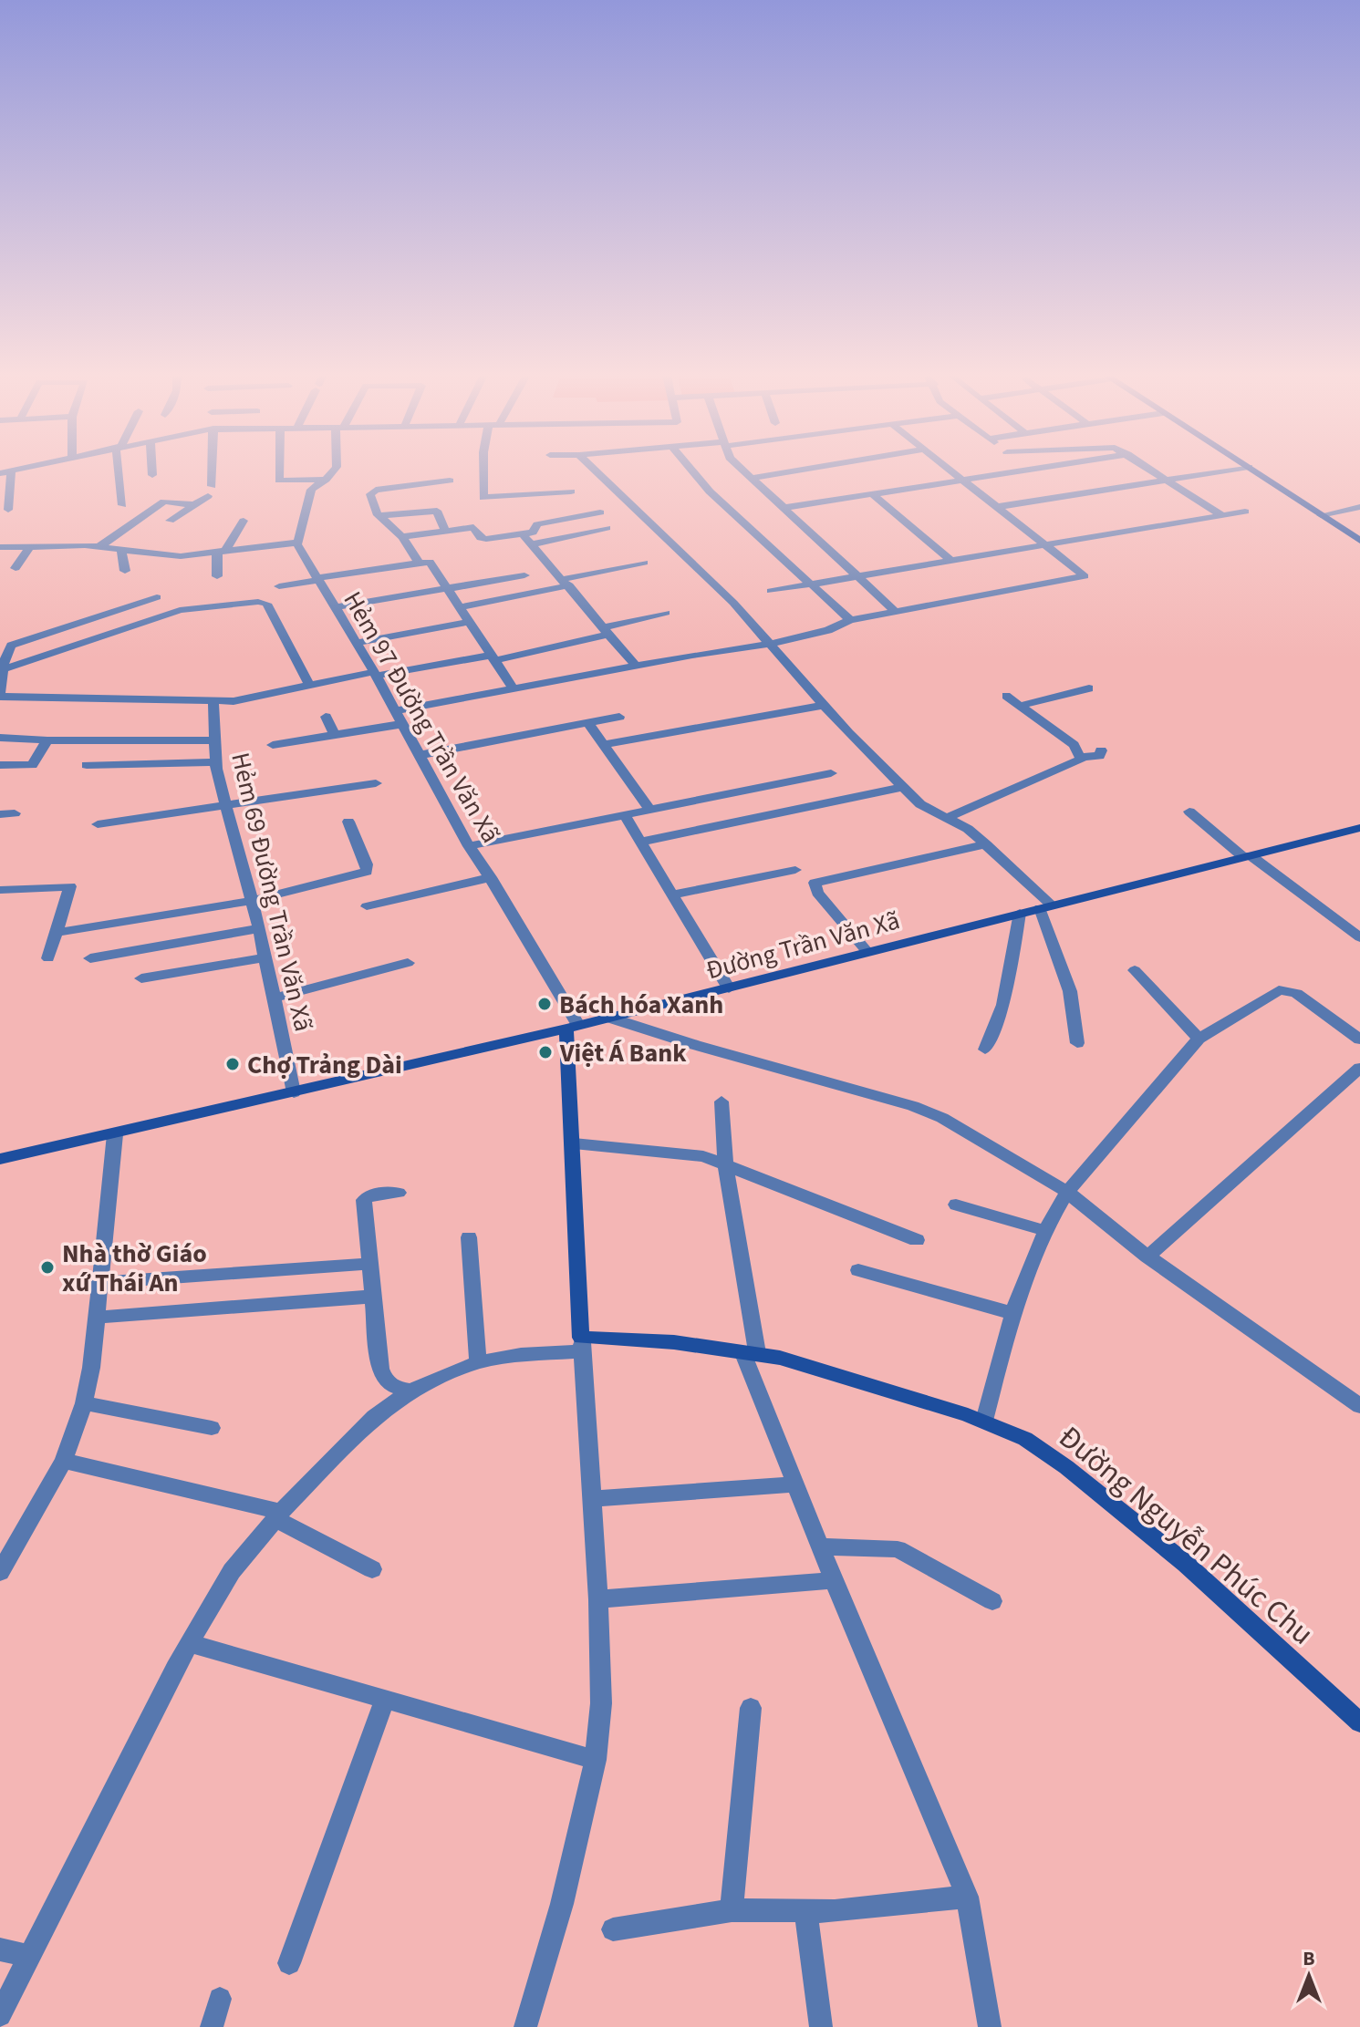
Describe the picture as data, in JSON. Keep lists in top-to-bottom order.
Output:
{
  "streets": {
    "street": [
      "Hẻm 97 Đường Trần Văn Xã",
      "Hẻm 69 Đường Trần Văn Xã",
      "Đường Trần Văn Xã",
      "Đường Nguyễn Phúc Chu"
    ]
  },
  "crossings": [
    ["Hẻm 97 Đường Trần Văn Xã", "Đường Trần Văn Xã"],
    ["Hẻm 69 Đường Trần Văn Xã", "Đường Trần Văn Xã"]
  ],
  "places": [
    "Bách hóa Xanh",
    "Việt Á Bank",
    "Chợ Trảng Dài",
    "Nhà thờ Giáo xứ Thái An"
  ],
  "north": "top"
}
